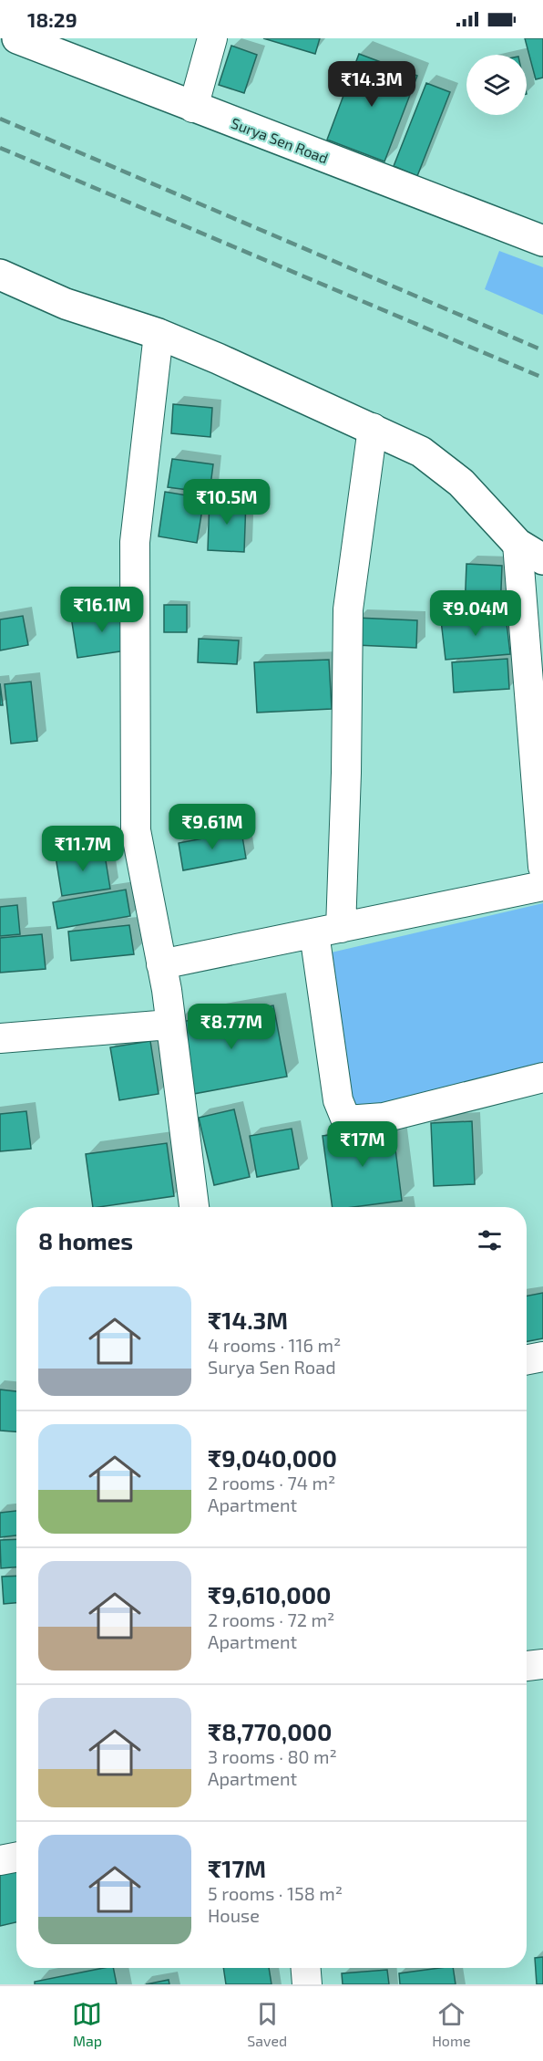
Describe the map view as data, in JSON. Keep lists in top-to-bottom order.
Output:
{
  "streets": {
    "street": ["Surya Sen Road"]
  },
  "page": {
    "status": "18:29",
    "price": [
      "₹14.3M",
      "₹10.5M",
      "₹16.1M",
      "₹9.04M",
      "₹9.61M",
      "₹11.7M",
      "₹8.77M",
      "₹17M"
    ],
    "heading": "8 homes",
    "list": [
      {
        "name": "₹14.3M",
        "note": "4 rooms · 116 m² · Surya Sen Road"
      },
      {
        "name": "₹9,040,000",
        "note": "2 rooms · 74 m² · Apartment"
      },
      {
        "name": "₹9,610,000",
        "note": "2 rooms · 72 m² · Apartment"
      },
      {
        "name": "₹8,770,000",
        "note": "3 rooms · 80 m² · Apartment"
      },
      {
        "name": "₹17M",
        "note": "5 rooms · 158 m² · House"
      }
    ],
    "tabs": ["Map", "Saved", "Home"]
  }
}
